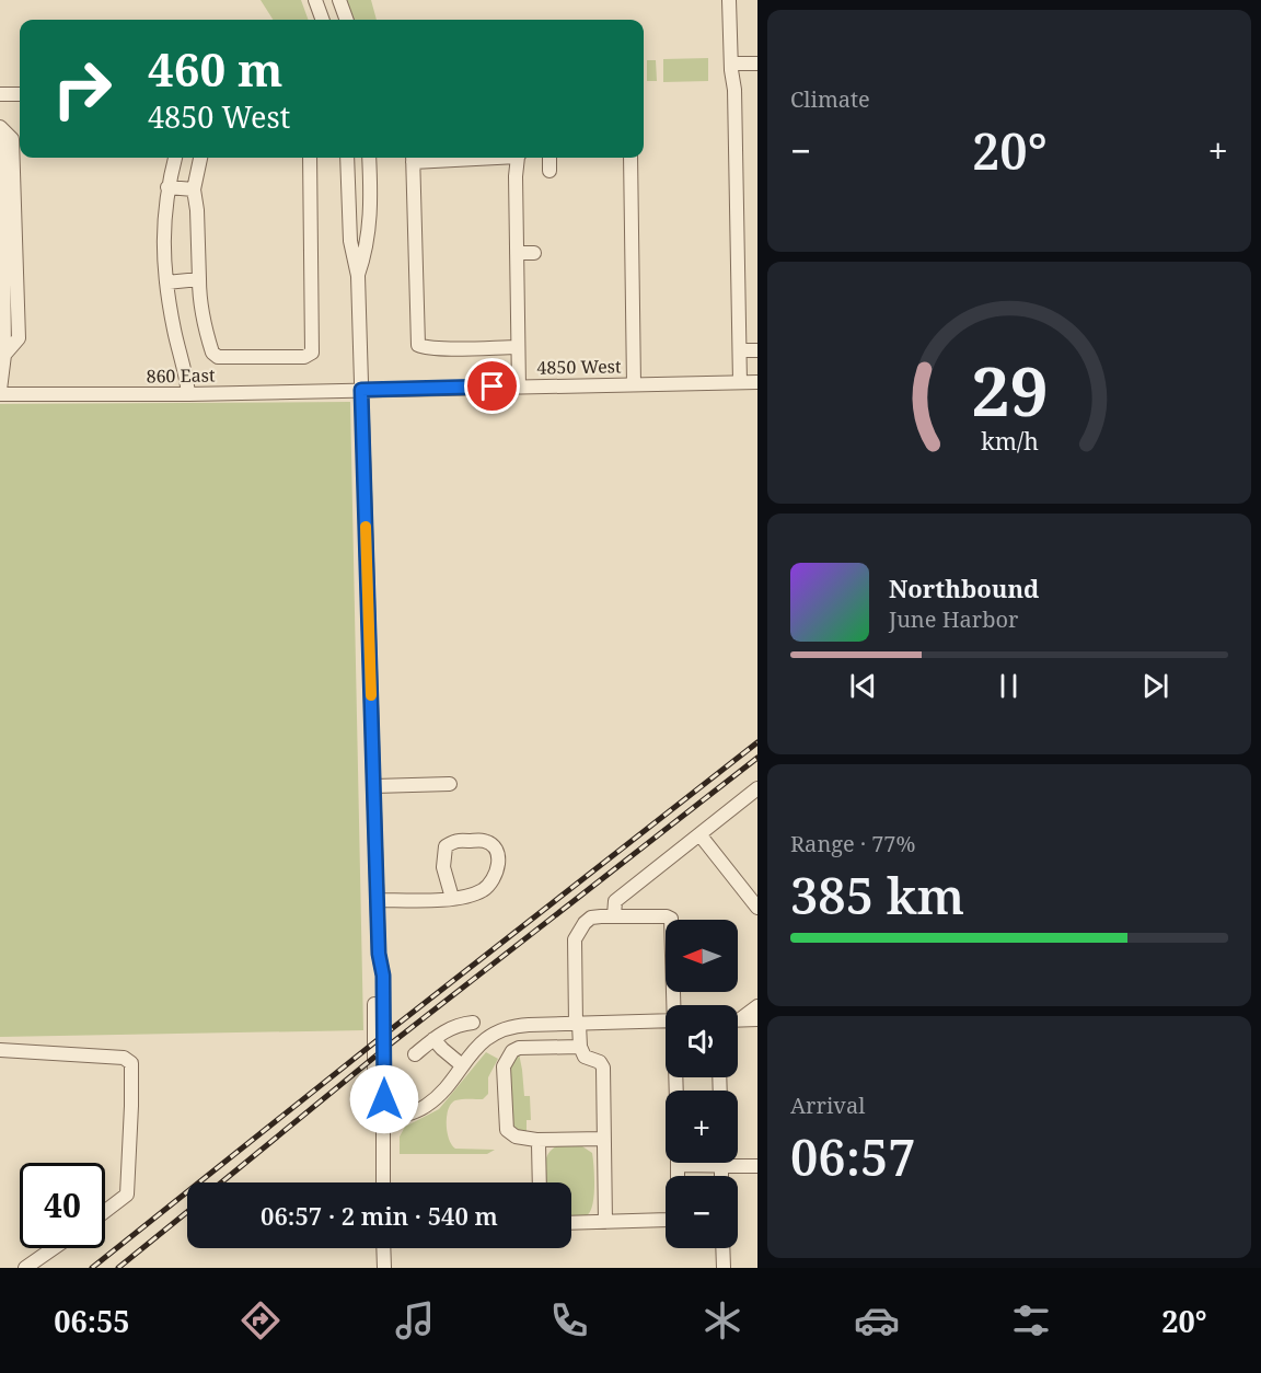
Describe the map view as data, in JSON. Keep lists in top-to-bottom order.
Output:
{
  "streets": {
    "street": ["4850 West", "860 East"]
  },
  "crossings": [
    ["4850 West", "860 East"]
  ],
  "north": "left",
  "page": {
    "tile": [
      "Climate",
      ["Range · 77%", "385 km"],
      ["Arrival", "06:57"]
    ],
    "turn": ["460 m", "4850 West"],
    "heat": ["−", "20°", "+"],
    "song": ["Northbound", "June Harbor"],
    "map_buttons": ["+", "−"],
    "limit": "40",
    "trip": "06:57 · 2 min · 540 m",
    "tabs": ["06:55", "20°"],
    "gauge": ["29", "km/h"]
  }
}
